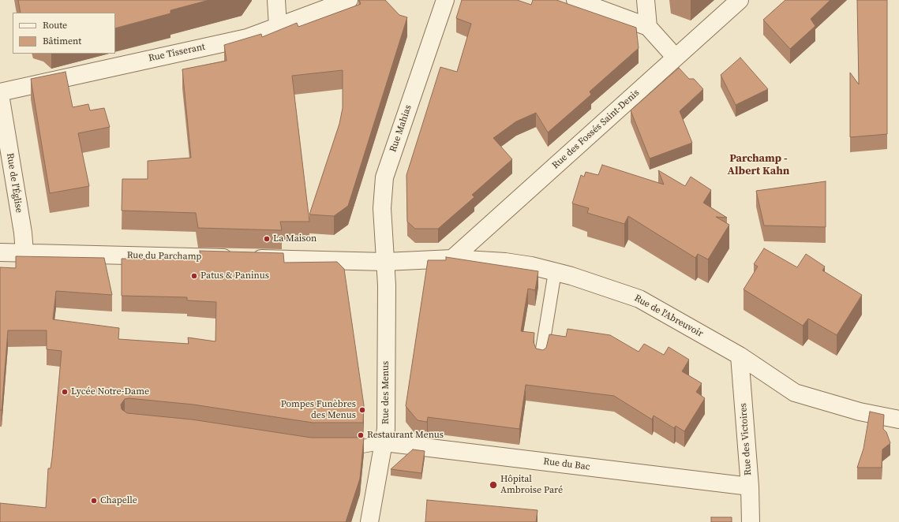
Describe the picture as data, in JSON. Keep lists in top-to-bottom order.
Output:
{
  "streets": {
    "street": [
      "Rue Tisserant",
      "Rue Mahias",
      "Rue des Fossés Saint-Denis",
      "Rue de l'Église",
      "Rue du Parchamp",
      "Rue de l'Abreuvoir",
      "Rue des Menus",
      "Rue des Victoires",
      "Rue du Bac"
    ]
  },
  "crossings": [
    ["Rue Tisserant", "Rue de l'Église"],
    ["Rue Mahias", "Rue du Parchamp"],
    ["Rue Mahias", "Rue de l'Abreuvoir"],
    ["Rue Mahias", "Rue des Menus"],
    ["Rue des Fossés Saint-Denis", "Rue de l'Abreuvoir"],
    ["Rue de l'Église", "Rue du Parchamp"],
    ["Rue du Parchamp", "Rue de l'Abreuvoir"],
    ["Rue du Parchamp", "Rue des Menus"],
    ["Rue de l'Abreuvoir", "Rue des Menus"],
    ["Rue de l'Abreuvoir", "Rue des Victoires"],
    ["Rue des Menus", "Rue du Bac"],
    ["Rue des Victoires", "Rue du Bac"]
  ],
  "districts": ["Parchamp - Albert Kahn"],
  "places": [
    "La Maison",
    "Patus & Paninus",
    "Lycée Notre-Dame",
    "Pompes Funèbres des Menus",
    "Restaurant Menus",
    "Hôpital Ambroise Paré",
    "Chapelle"
  ],
  "legend": ["Route", "Bâtiment"]
}
